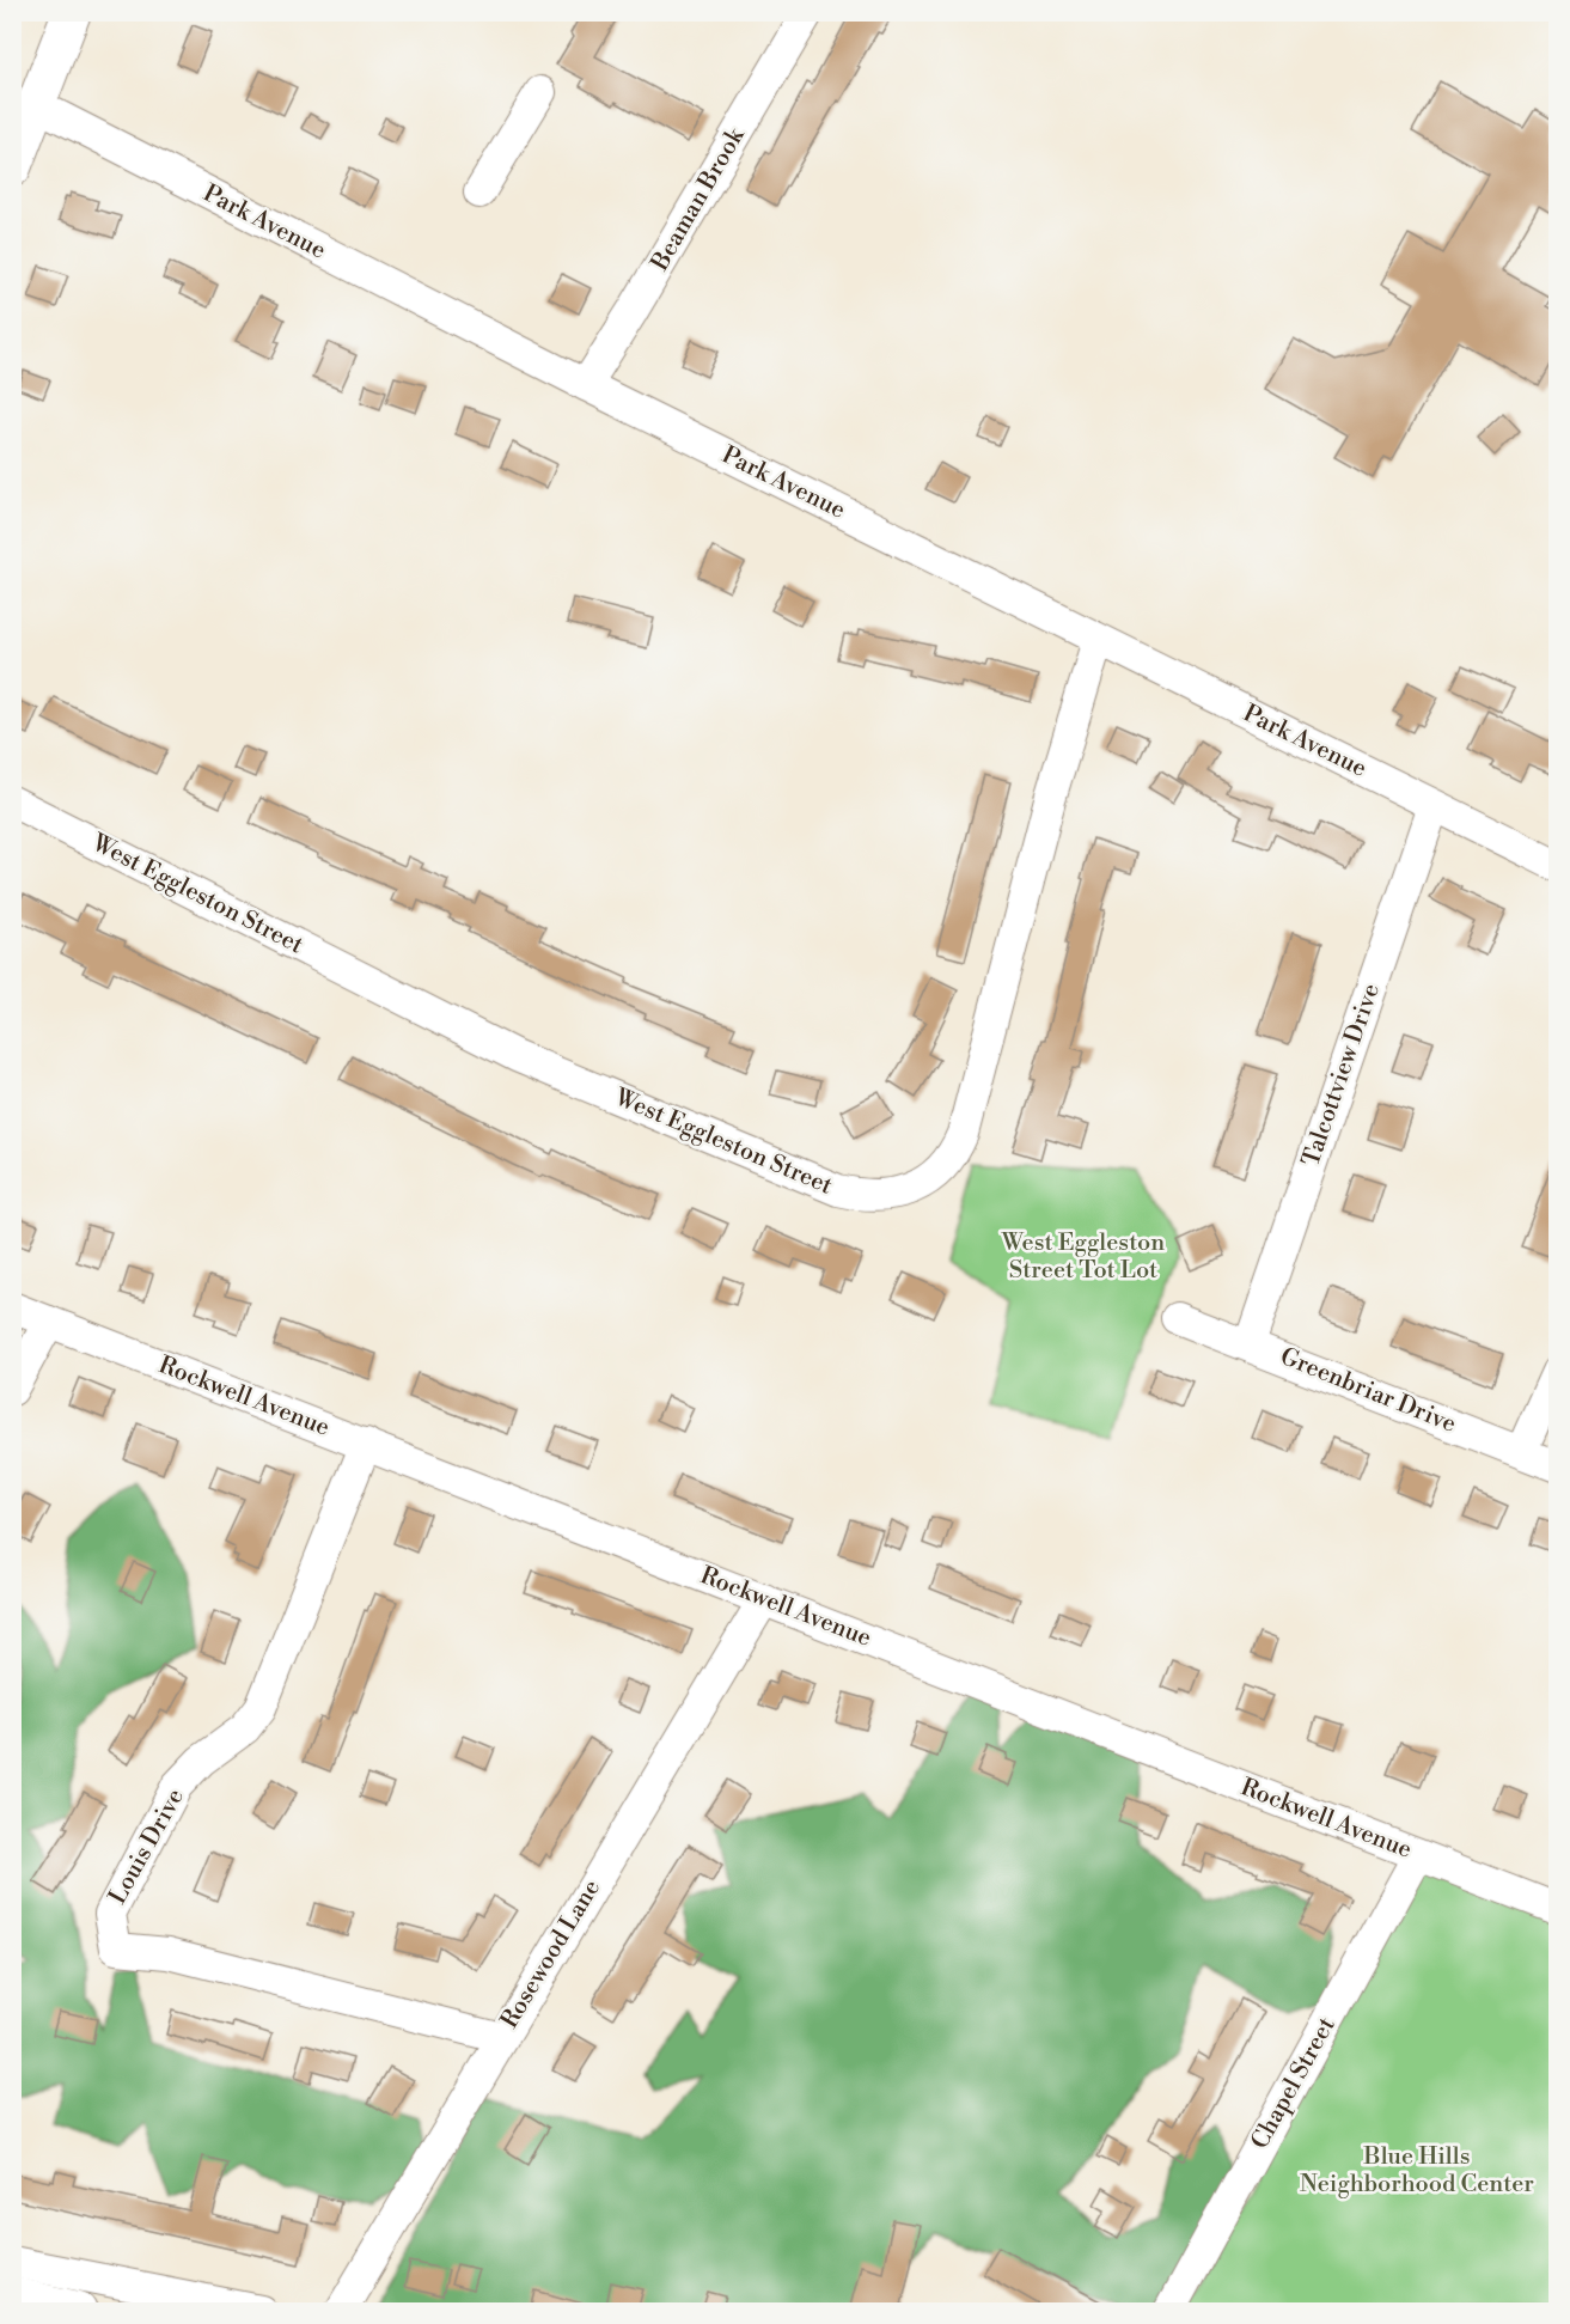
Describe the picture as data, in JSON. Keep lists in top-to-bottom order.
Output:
{
  "streets": {
    "street": [
      "Beaman Brook",
      "Park Avenue",
      "West Eggleston Street",
      "Talcottview Drive",
      "Greenbriar Drive",
      "Rockwell Avenue",
      "Louis Drive",
      "Rosewood Lane",
      "Chapel Street"
    ]
  },
  "crossings": [
    ["Beaman Brook", "Park Avenue"],
    ["Park Avenue", "West Eggleston Street"],
    ["Park Avenue", "Talcottview Drive"],
    ["Talcottview Drive", "Greenbriar Drive"],
    ["Rockwell Avenue", "Louis Drive"],
    ["Rockwell Avenue", "Rosewood Lane"],
    ["Rockwell Avenue", "Chapel Street"],
    ["Louis Drive", "Rosewood Lane"]
  ],
  "parks": ["West Eggleston Street Tot Lot", "Blue Hills Neighborhood Center"]
}
